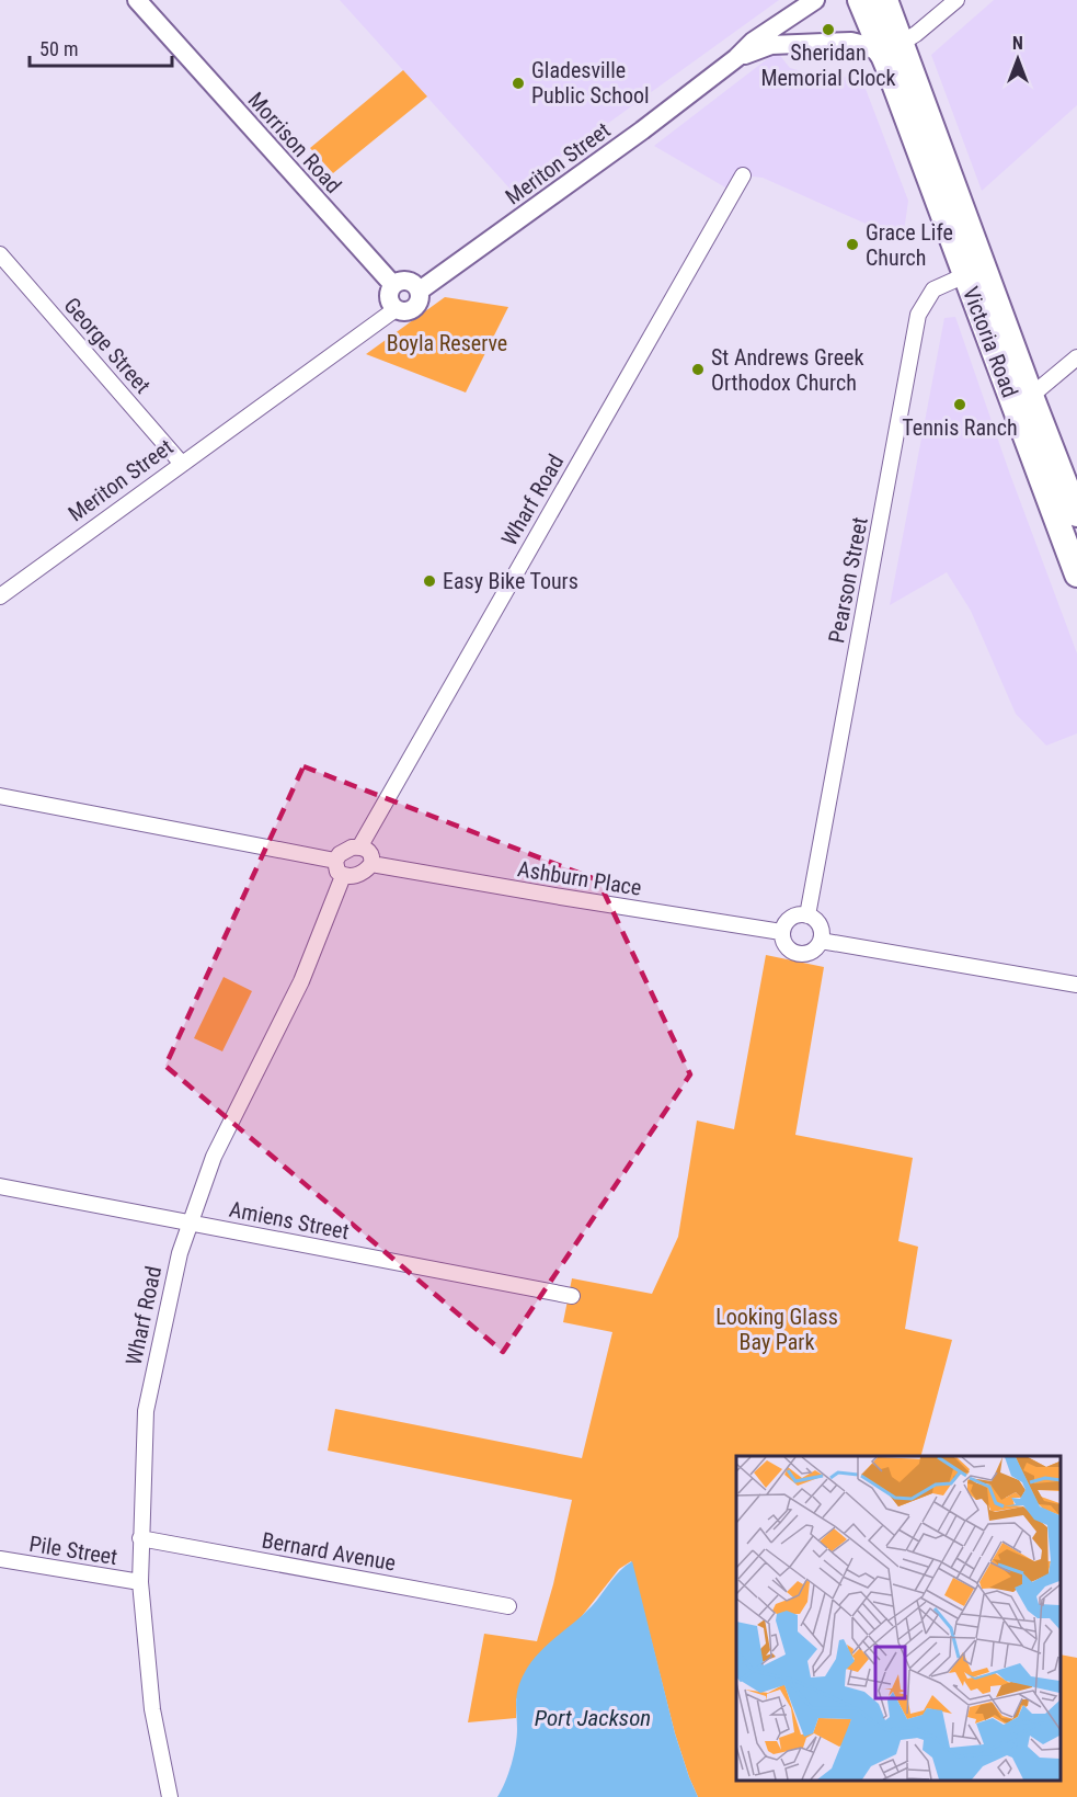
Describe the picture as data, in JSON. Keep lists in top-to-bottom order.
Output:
{
  "streets": {
    "highway": ["Victoria Road"],
    "street": [
      "Morrison Road",
      "Meriton Street",
      "George Street",
      "Wharf Road",
      "Pearson Street",
      "Ashburn Place",
      "Amiens Street",
      "Pile Street",
      "Bernard Avenue"
    ]
  },
  "crossings": [
    ["Morrison Road", "Meriton Street"],
    ["Meriton Street", "George Street"],
    ["Victoria Road", "Pearson Street"],
    ["Wharf Road", "Ashburn Place"],
    ["Wharf Road", "Amiens Street"],
    ["Wharf Road", "Pile Street"],
    ["Wharf Road", "Bernard Avenue"],
    ["Pearson Street", "Ashburn Place"]
  ],
  "water": ["Port Jackson"],
  "parks": ["Boyla Reserve", "Looking Glass Bay Park"],
  "places": [
    "Sheridan Memorial Clock",
    "Gladesville Public School",
    "Grace Life Church",
    "St Andrews Greek Orthodox Church",
    "Tennis Ranch",
    "Easy Bike Tours"
  ],
  "scale_bar": "50 m",
  "north": "top"
}
